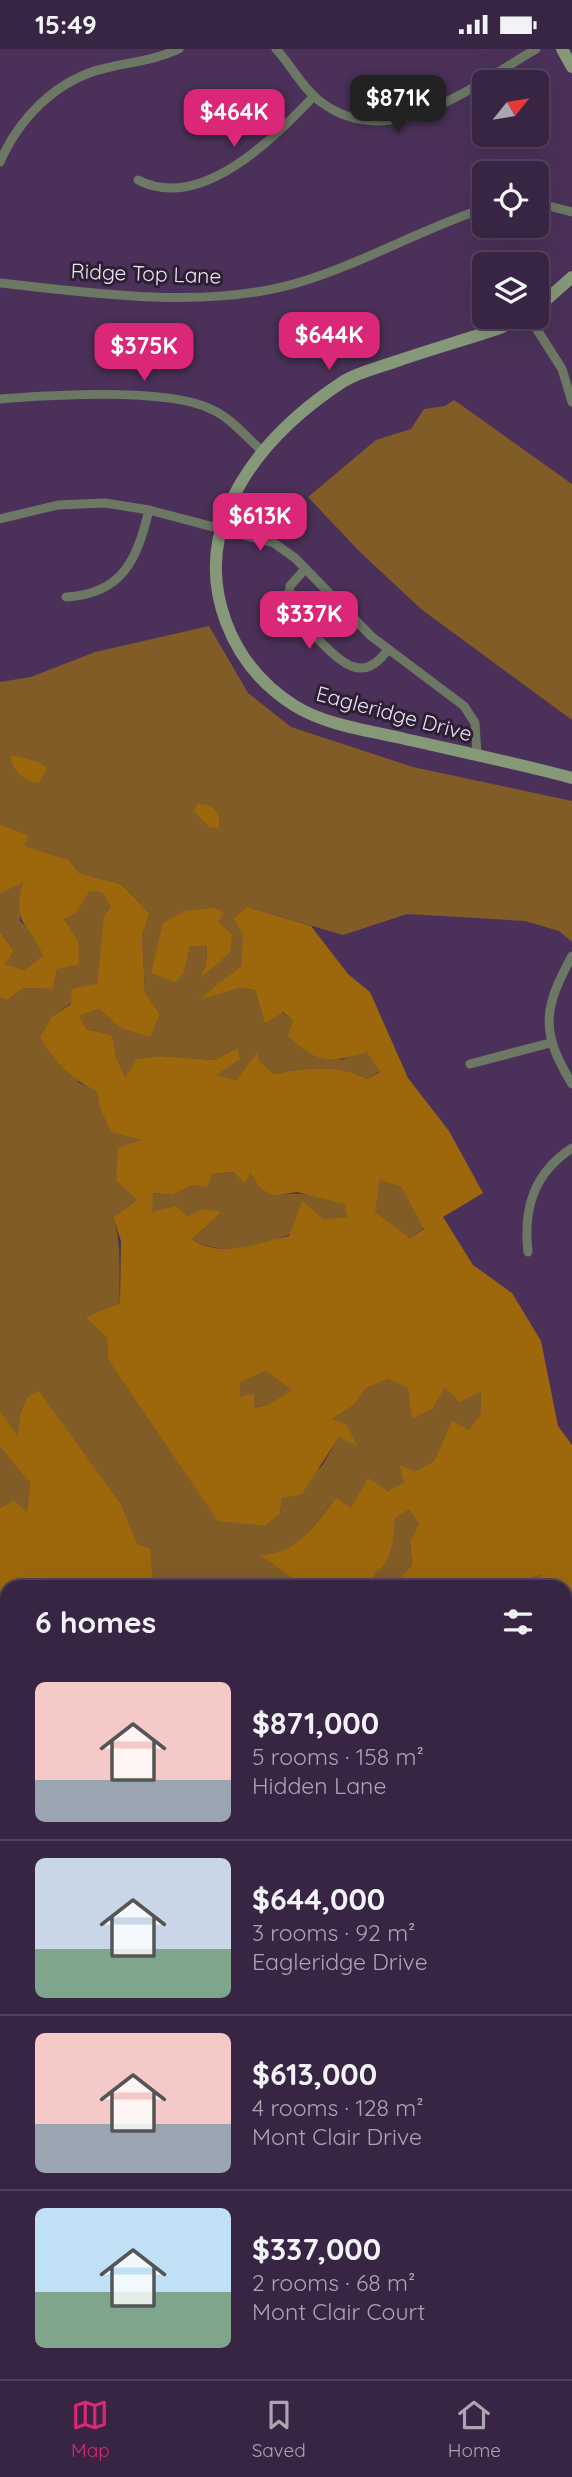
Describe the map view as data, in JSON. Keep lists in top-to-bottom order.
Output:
{
  "streets": {
    "main road": ["Eagleridge Drive"],
    "street": ["Ridge Top Lane"]
  },
  "north": "top right",
  "page": {
    "status": "15:49",
    "price": [
      "$871K",
      "$464K",
      "$644K",
      "$375K",
      "$613K",
      "$337K"
    ],
    "heading": "6 homes",
    "list": [
      {
        "name": "$871,000",
        "note": "5 rooms · 158 m² · Hidden Lane"
      },
      {
        "name": "$644,000",
        "note": "3 rooms · 92 m² · Eagleridge Drive"
      },
      {
        "name": "$613,000",
        "note": "4 rooms · 128 m² · Mont Clair Drive"
      },
      {
        "name": "$337,000",
        "note": "2 rooms · 68 m² · Mont Clair Court"
      }
    ],
    "tabs": ["Map", "Saved", "Home"]
  }
}
